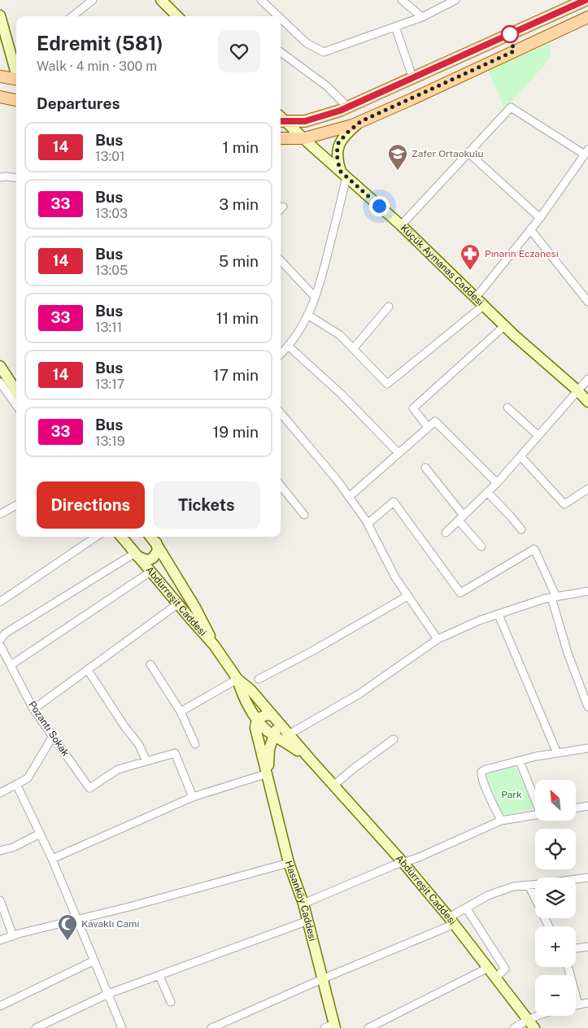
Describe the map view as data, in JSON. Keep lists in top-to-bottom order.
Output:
{
  "streets": {
    "street": [
      "Küçük Aymanas Caddesi",
      "Abdürreşit Caddesi",
      "Pozantı Sokak",
      "Hasanköy Caddesi"
    ]
  },
  "crossings": [
    ["Abdürreşit Caddesi", "Hasanköy Caddesi"]
  ],
  "parks": ["Park"],
  "places": {
    "school or university": ["Zafer Ortaokulu"],
    "pharmacy": ["Pınarın Eczanesi"],
    "mosque": ["Kavaklı Cami"]
  },
  "lines": ["bus line 14"],
  "north": "top left",
  "page": {
    "heading": [
      ["Edremit (581)", "Walk · 4 min · 300 m"],
      "Departures"
    ],
    "list": [
      {
        "mark": "14",
        "name": "Bus",
        "note": "13:01",
        "value": "1 min"
      },
      {
        "mark": "33",
        "name": "Bus",
        "note": "13:03",
        "value": "3 min"
      },
      {
        "mark": "14",
        "name": "Bus",
        "note": "13:05",
        "value": "5 min"
      },
      {
        "mark": "33",
        "name": "Bus",
        "note": "13:11",
        "value": "11 min"
      },
      {
        "mark": "14",
        "name": "Bus",
        "note": "13:17",
        "value": "17 min"
      },
      {
        "mark": "33",
        "name": "Bus",
        "note": "13:19",
        "value": "19 min"
      }
    ],
    "buttons": ["Directions", "Tickets"],
    "map_buttons": ["+", "−"]
  }
}
